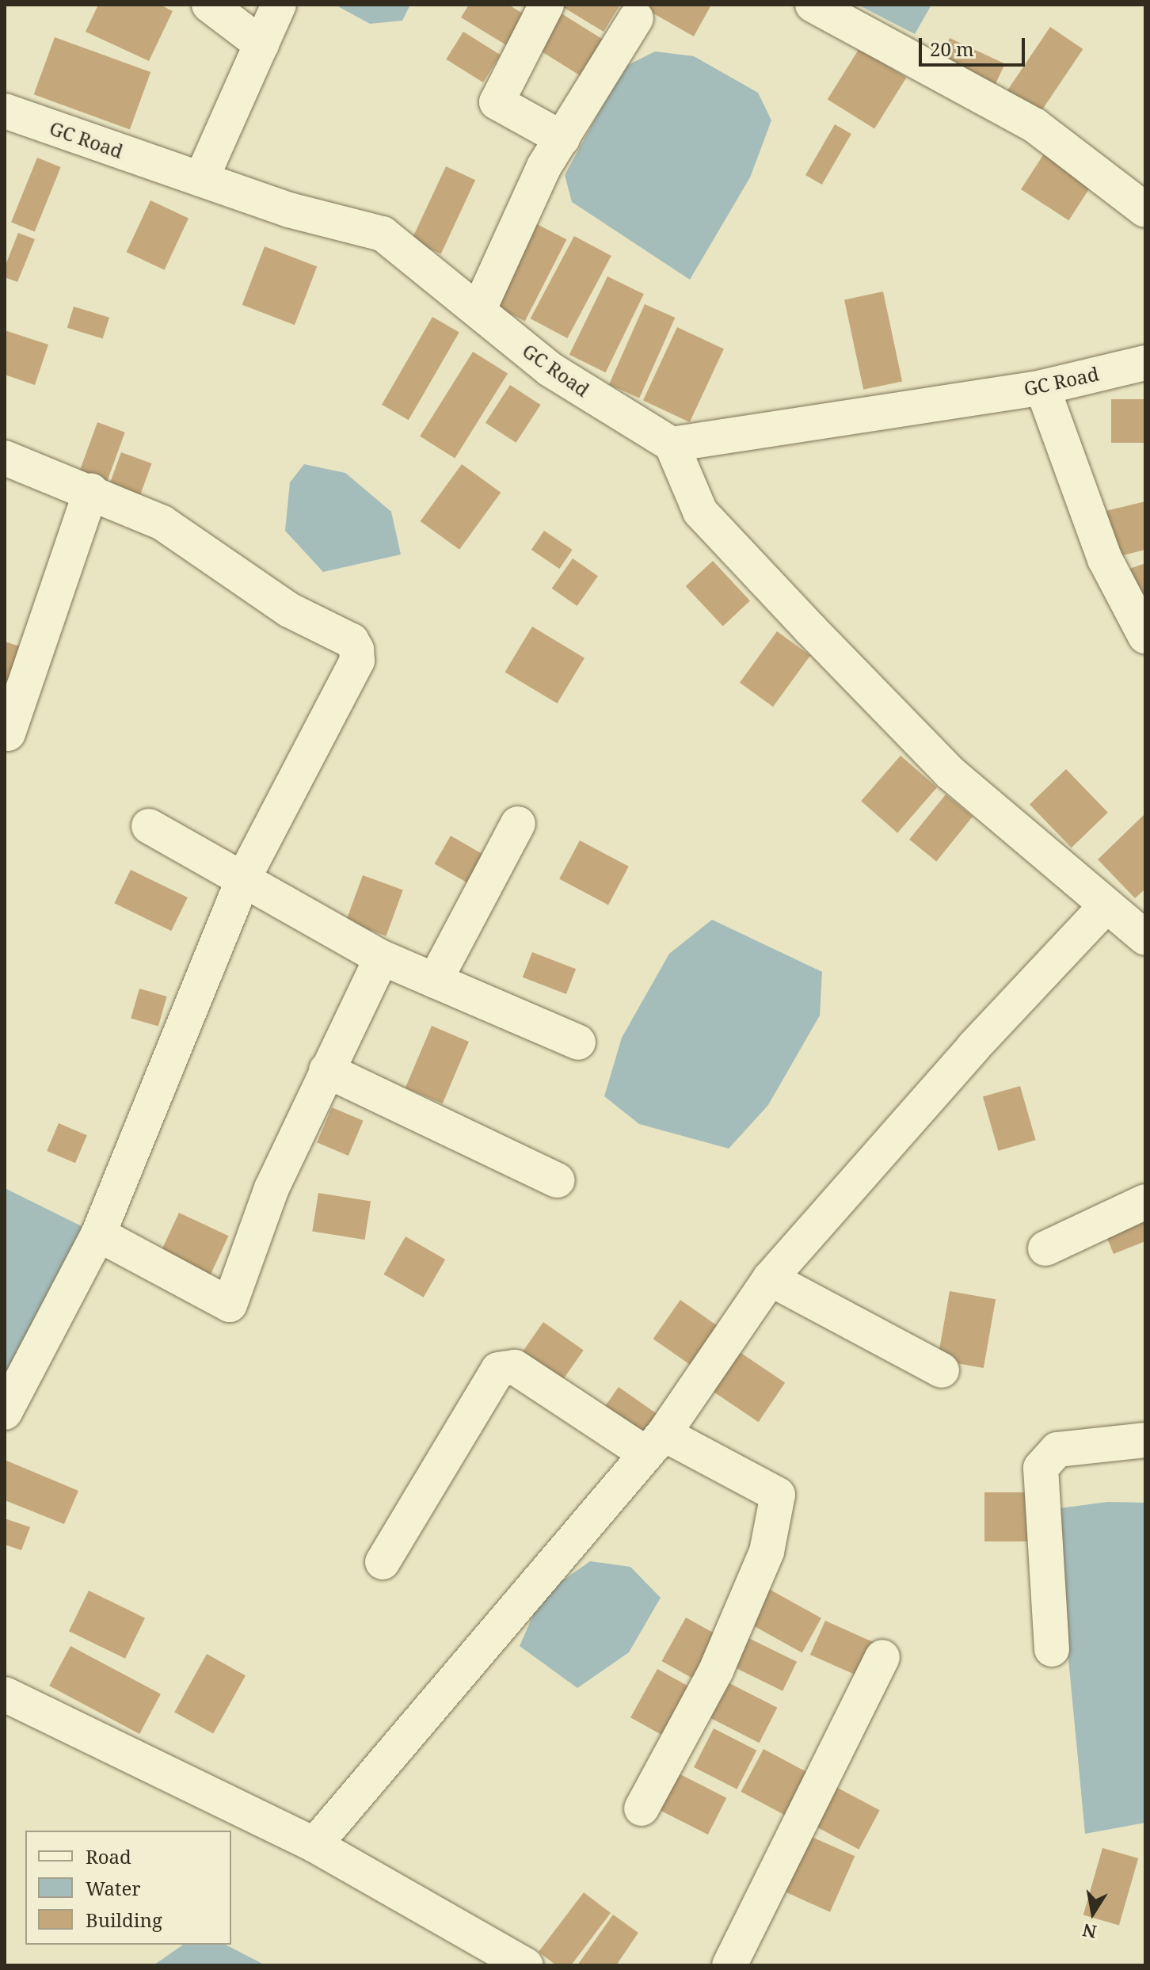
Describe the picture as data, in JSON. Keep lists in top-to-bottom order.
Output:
{
  "streets": {
    "street": ["GC Road"]
  },
  "legend": ["Road", "Water", "Building"],
  "scale_bar": "20 m",
  "north": "bottom"
}
